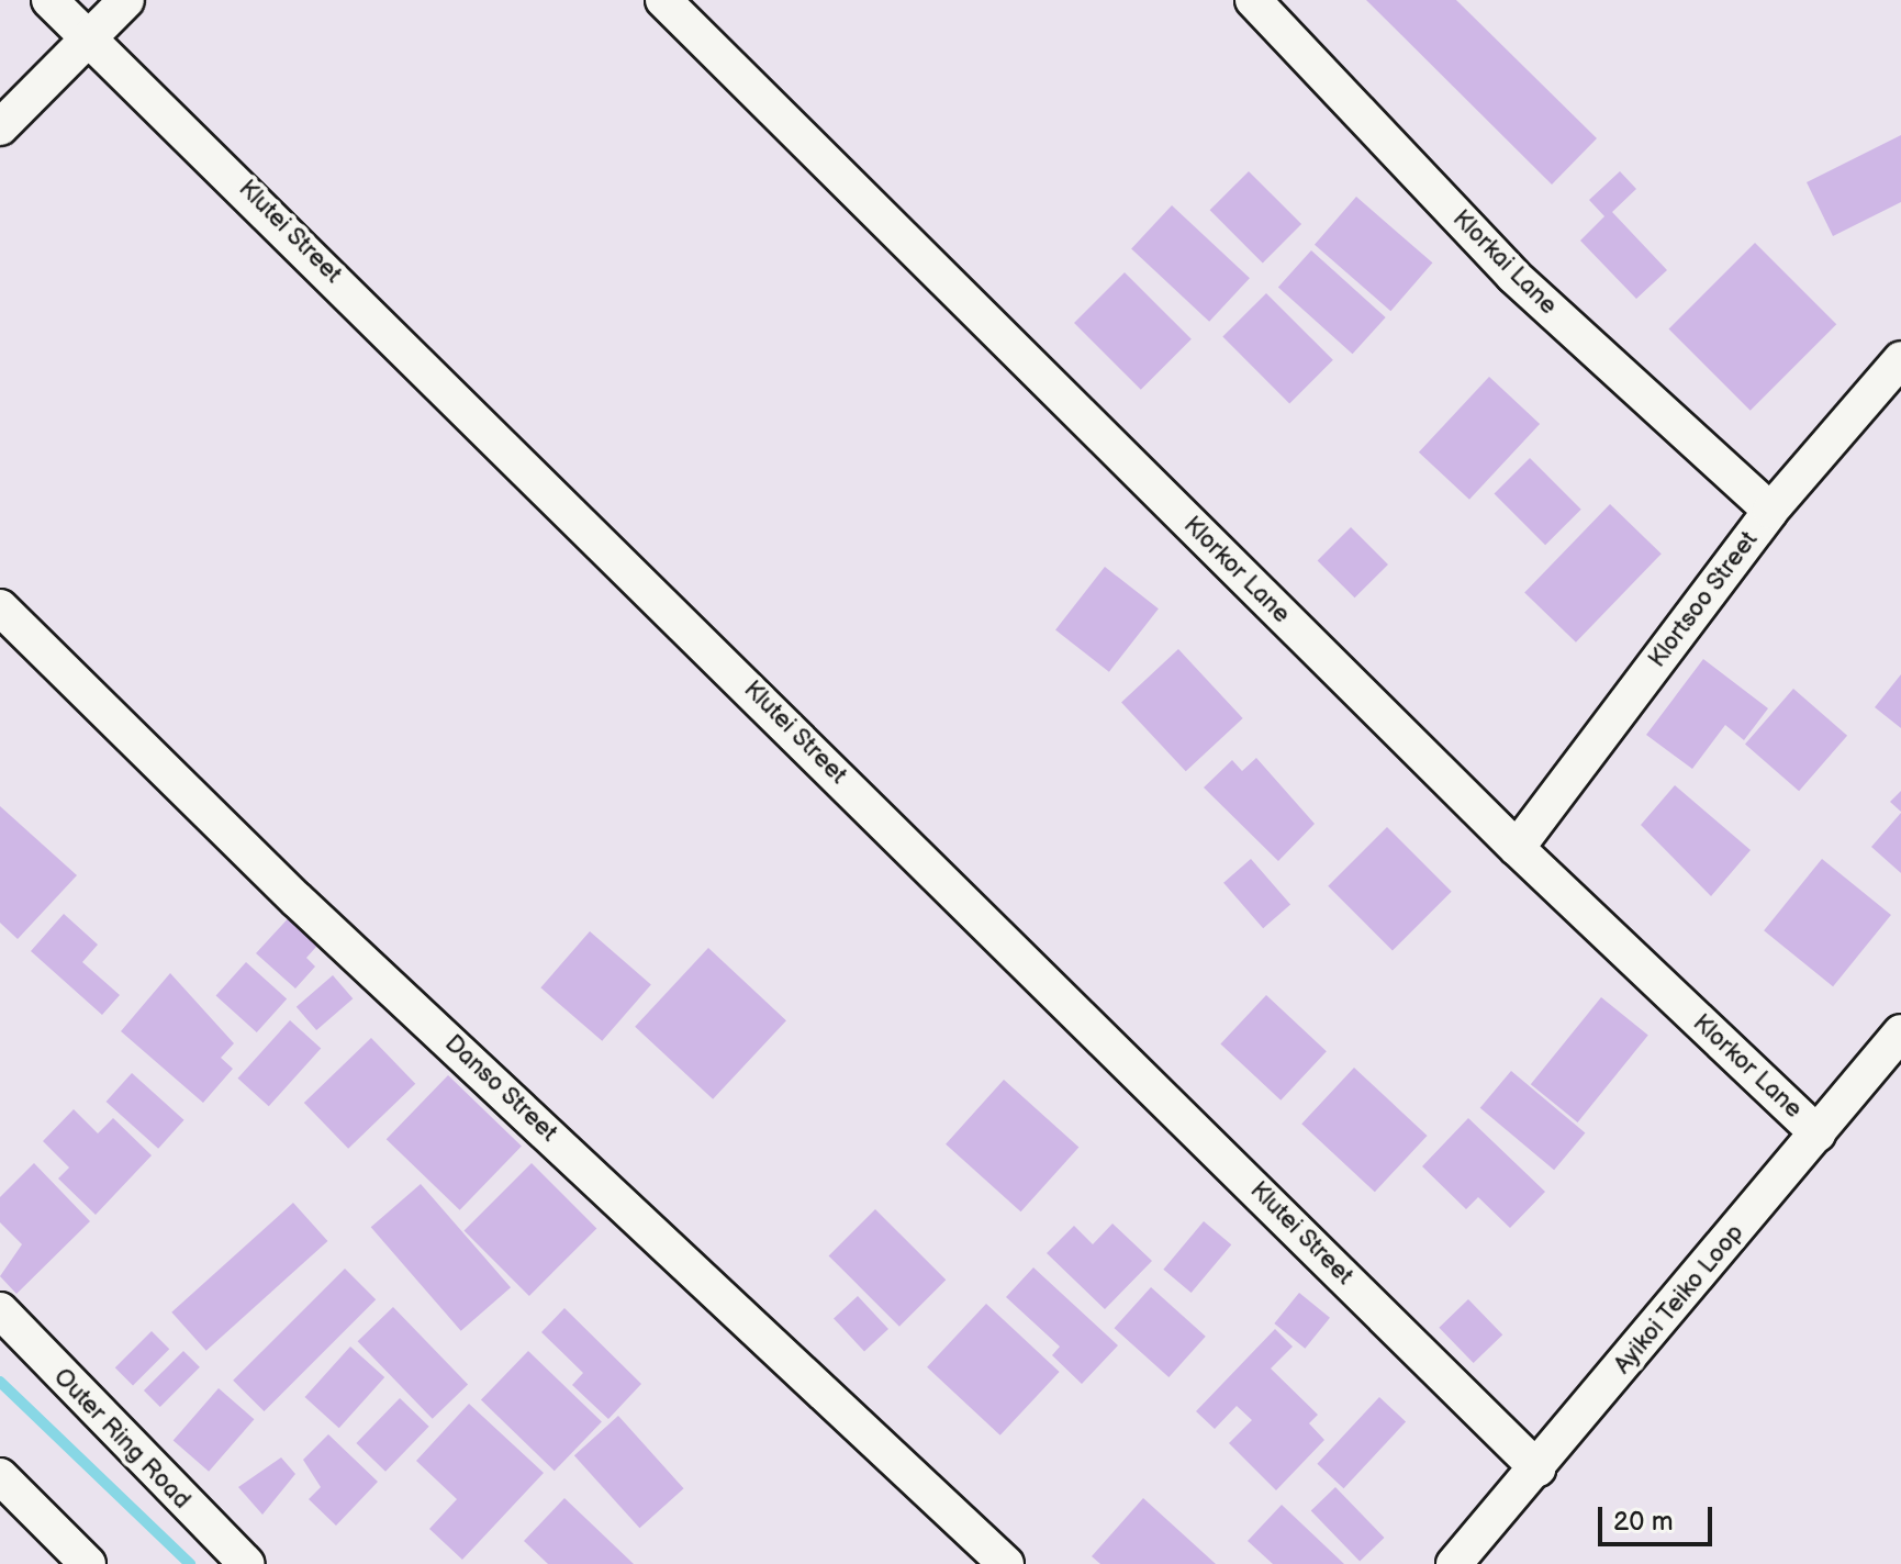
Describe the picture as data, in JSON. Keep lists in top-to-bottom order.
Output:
{
  "streets": {
    "street": [
      "Klutei Street",
      "Klorkai Lane",
      "Klorkor Lane",
      "Klortsoo Street",
      "Danso Street",
      "Ayikoi Teiko Loop",
      "Outer Ring Road"
    ]
  },
  "crossings": [
    ["Klutei Street", "Ayikoi Teiko Loop"],
    ["Klorkai Lane", "Klortsoo Street"],
    ["Klorkor Lane", "Klortsoo Street"],
    ["Klorkor Lane", "Ayikoi Teiko Loop"]
  ],
  "scale_bar": "20 m"
}
